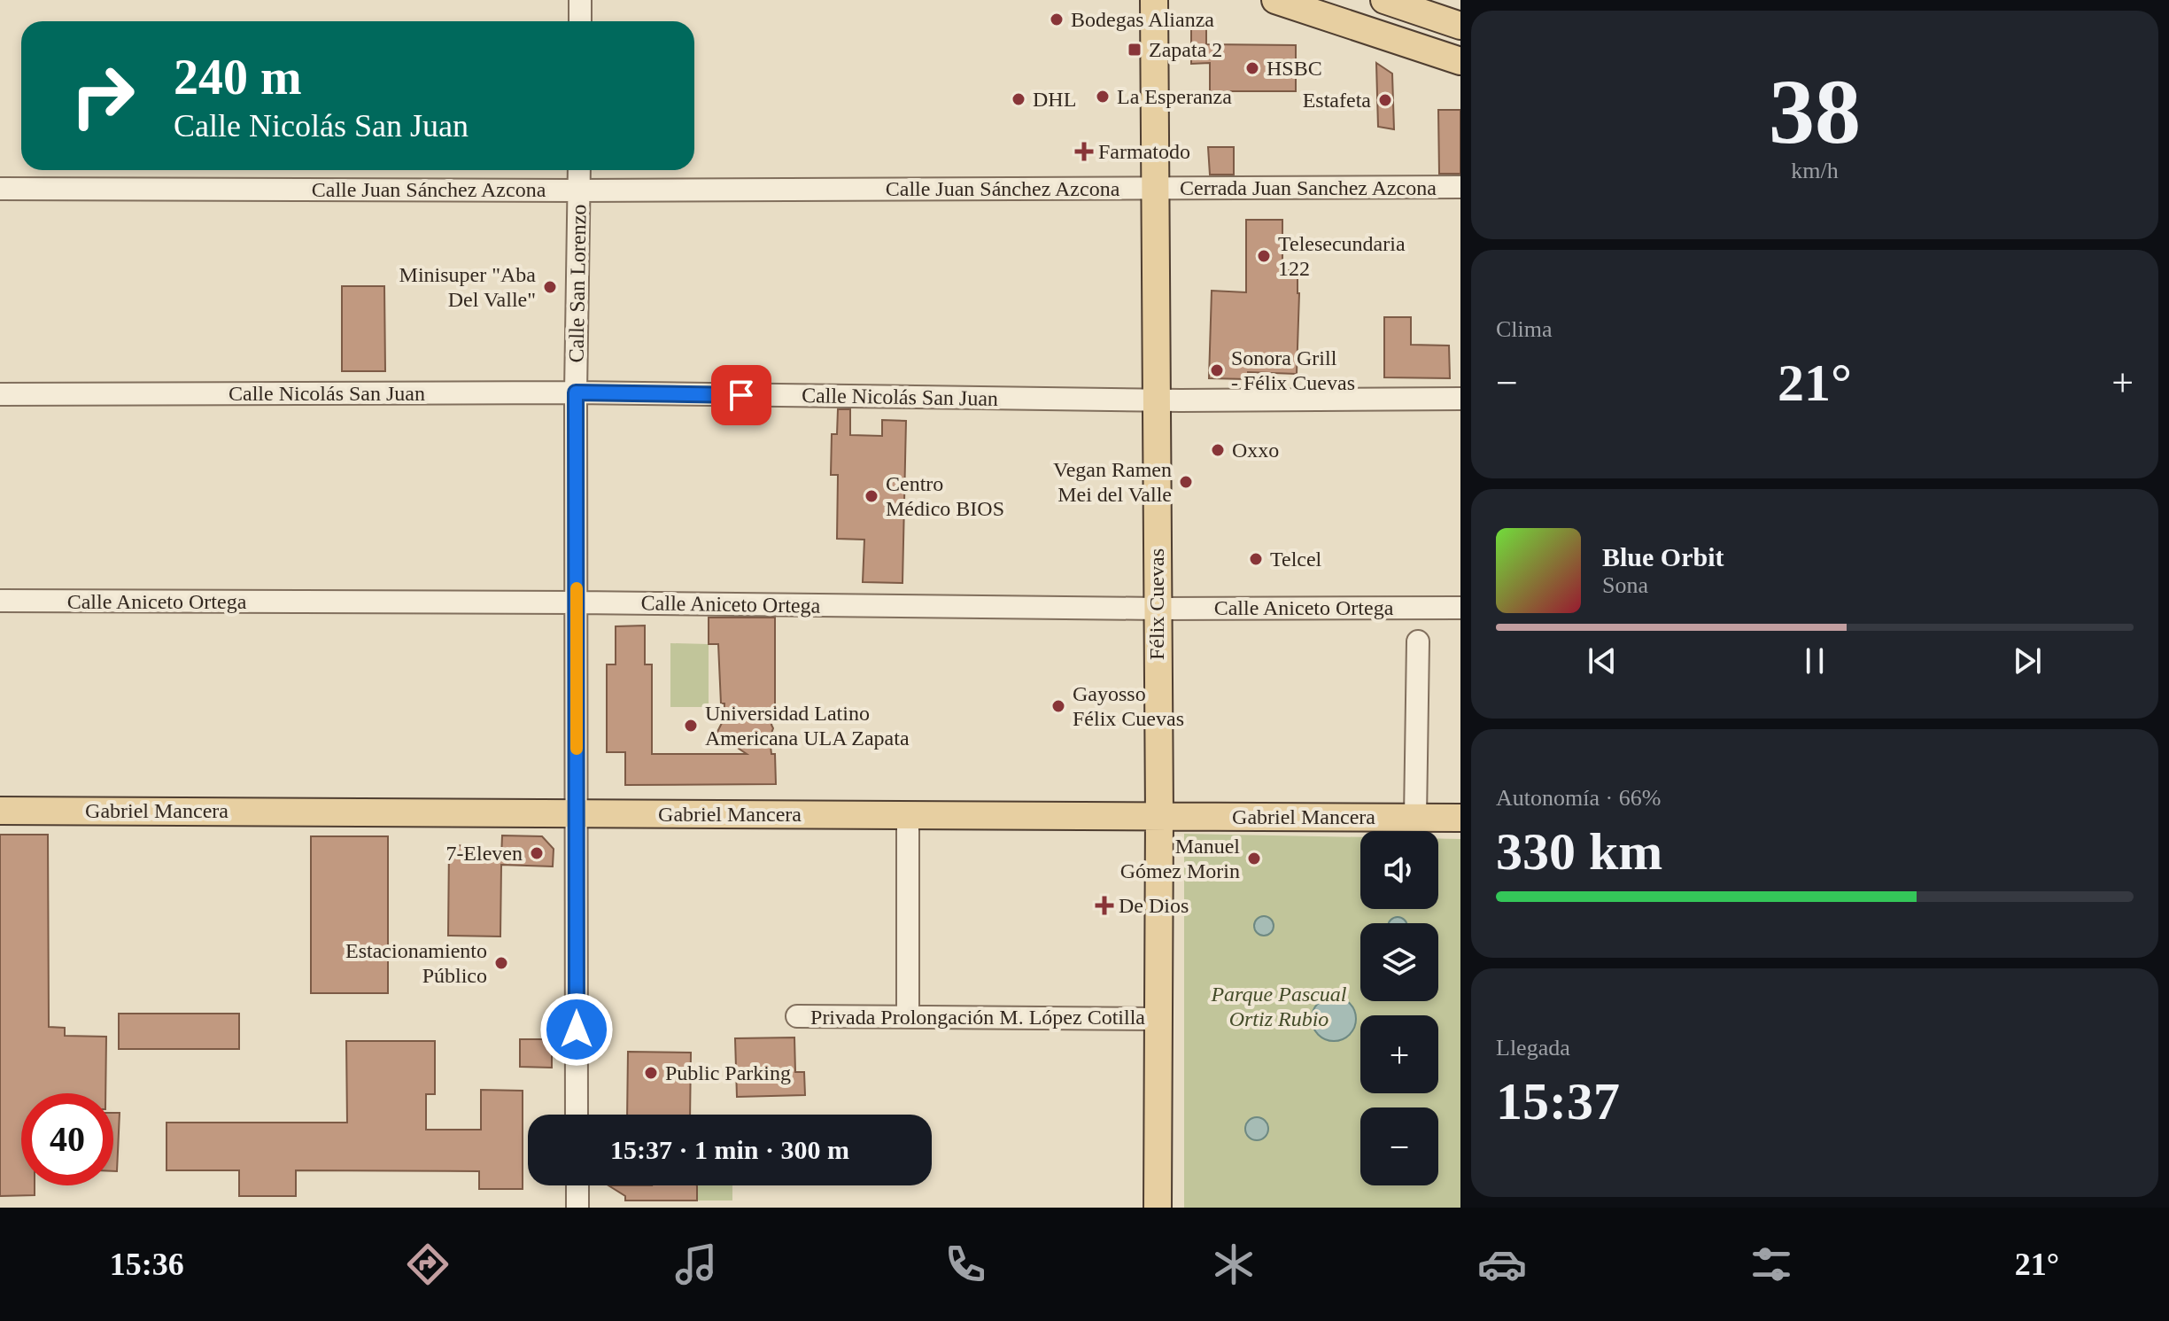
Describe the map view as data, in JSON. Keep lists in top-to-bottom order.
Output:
{
  "streets": {
    "main road": ["Félix Cuevas", "Gabriel Mancera"],
    "street": [
      "Cerrada Juan Sanchez Azcona",
      "Calle Juan Sánchez Azcona",
      "Calle San Lorenzo",
      "Calle Nicolás San Juan",
      "Calle Aniceto Ortega",
      "Privada Prolongación M. López Cotilla"
    ]
  },
  "crossings": [
    ["Cerrada Juan Sanchez Azcona", "Calle Juan Sánchez Azcona"],
    ["Cerrada Juan Sanchez Azcona", "Félix Cuevas"],
    ["Calle Juan Sánchez Azcona", "Calle San Lorenzo"],
    ["Calle Juan Sánchez Azcona", "Félix Cuevas"],
    ["Calle San Lorenzo", "Calle Nicolás San Juan"],
    ["Calle San Lorenzo", "Calle Aniceto Ortega"],
    ["Calle San Lorenzo", "Gabriel Mancera"],
    ["Calle Nicolás San Juan", "Félix Cuevas"],
    ["Calle Aniceto Ortega", "Félix Cuevas"],
    ["Félix Cuevas", "Gabriel Mancera"],
    ["Félix Cuevas", "Privada Prolongación M. López Cotilla"]
  ],
  "parks": ["Parque Pascual Ortiz Rubio"],
  "places": {
    "other": [
      "Bodegas Alianza",
      "HSBC",
      "La Esperanza",
      "DHL",
      "Estafeta",
      "Telesecundaria 122",
      "Minisuper \"Aba Del Valle\"",
      "Sonora Grill - Félix Cuevas",
      "Oxxo",
      "Vegan Ramen Mei del Valle",
      "Centro Médico BIOS",
      "Telcel",
      "Gayosso Félix Cuevas",
      "Universidad Latino Americana ULA Zapata",
      "7-Eleven",
      "Manuel Gómez Morin",
      "Estacionamiento Público",
      "Public Parking"
    ],
    "transit": ["Zapata 2"],
    "health": ["Farmatodo", "De Dios"]
  },
  "page": {
    "tile": [
      ["38", "km/h"],
      "Clima",
      ["Autonomía · 66%", "330 km"],
      ["Llegada", "15:37"]
    ],
    "turn": ["240 m", "Calle Nicolás San Juan"],
    "heat": ["−", "21°", "+"],
    "song": ["Blue Orbit", "Sona"],
    "map_buttons": ["+", "−"],
    "limit": "40",
    "trip": "15:37 · 1 min · 300 m",
    "tabs": ["15:36", "21°"]
  }
}
